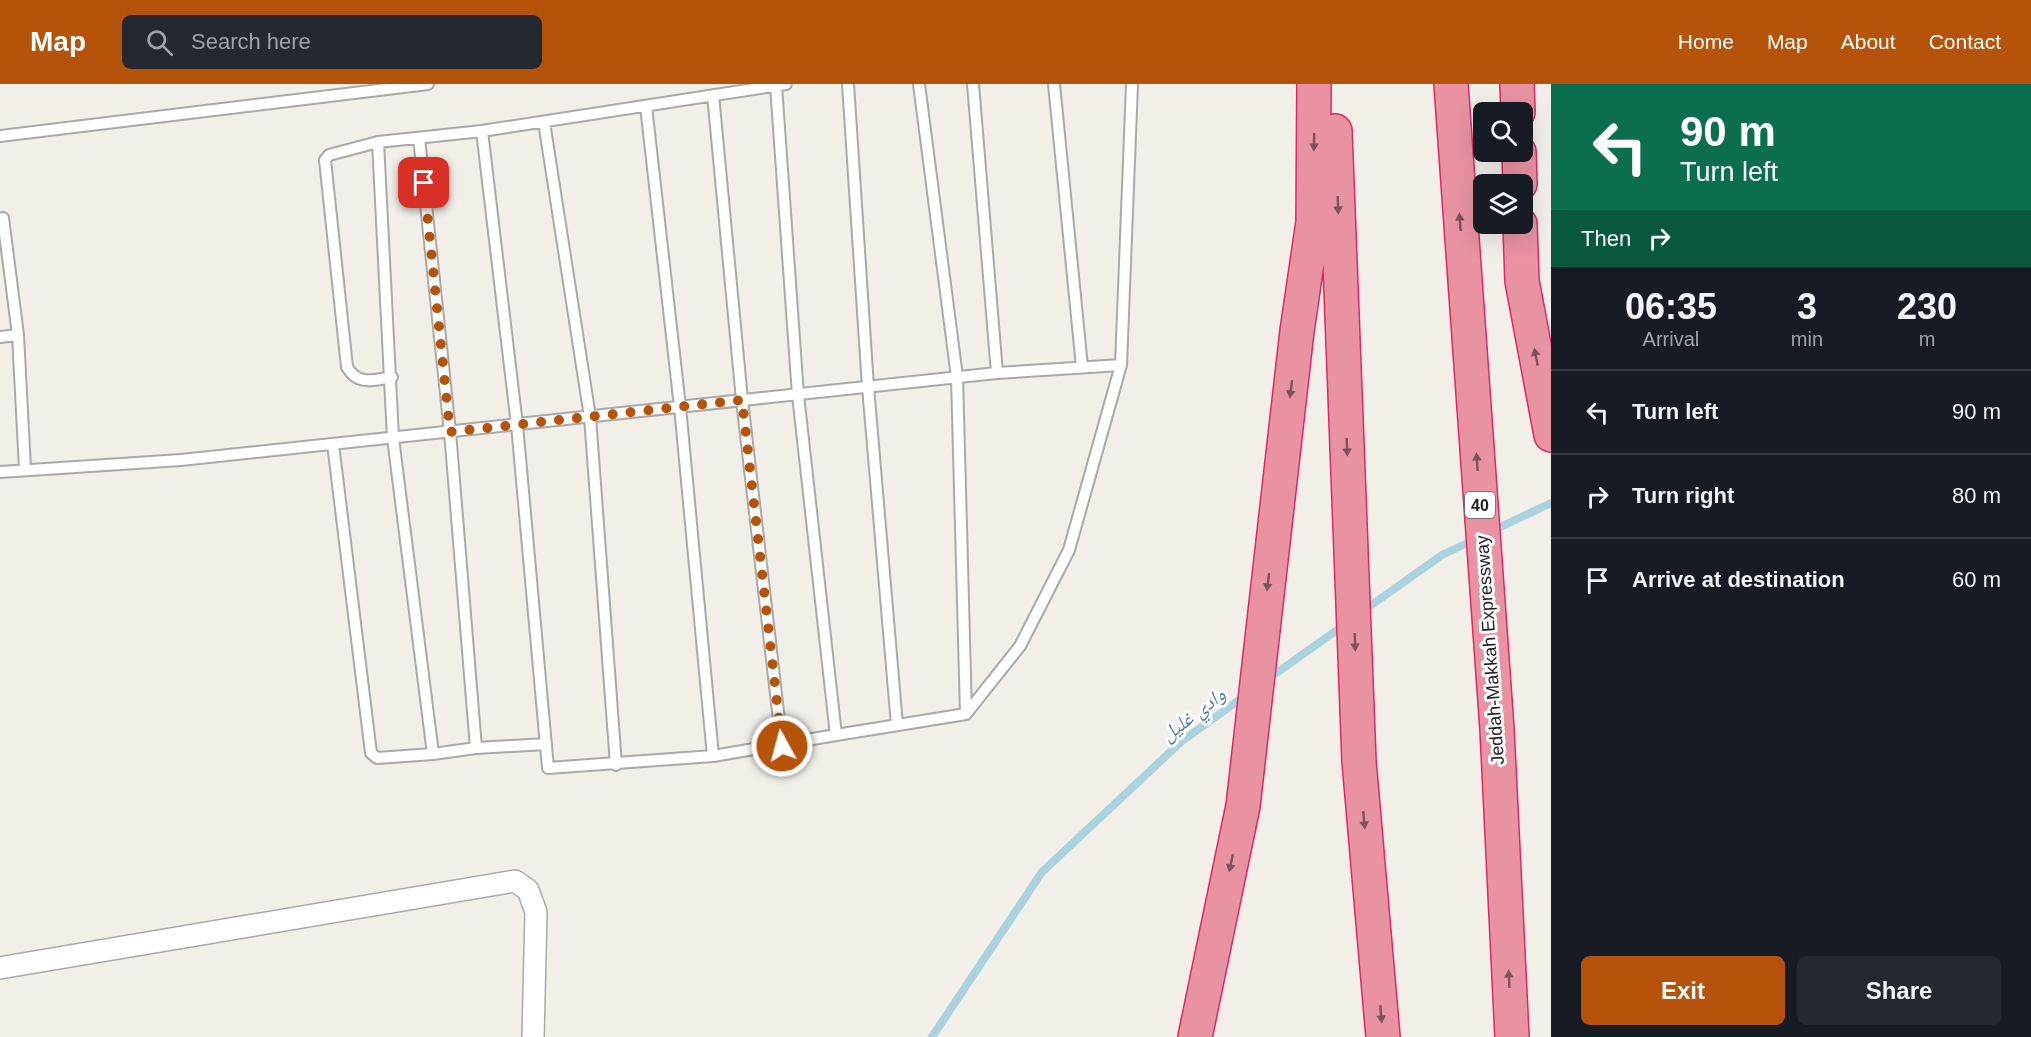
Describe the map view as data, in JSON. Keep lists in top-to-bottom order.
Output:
{
  "streets": {
    "highway": ["40", "Jeddah-Makkah Expressway"]
  },
  "water": ["وادي غليل"],
  "page": {
    "header": "Map",
    "search": "Search here",
    "nav": [
      "Home",
      "Map",
      "About",
      "Contact"
    ],
    "turn": ["90 m", "Turn left"],
    "then": "Then",
    "eta": [
      "06:35",
      "Arrival",
      "3",
      "min",
      "230",
      "m"
    ],
    "list": [
      {
        "name": "Turn left",
        "value": "90 m"
      },
      {
        "name": "Turn right",
        "value": "80 m"
      },
      {
        "name": "Arrive at destination",
        "value": "60 m"
      }
    ],
    "buttons": ["Exit", "Share"]
  }
}
